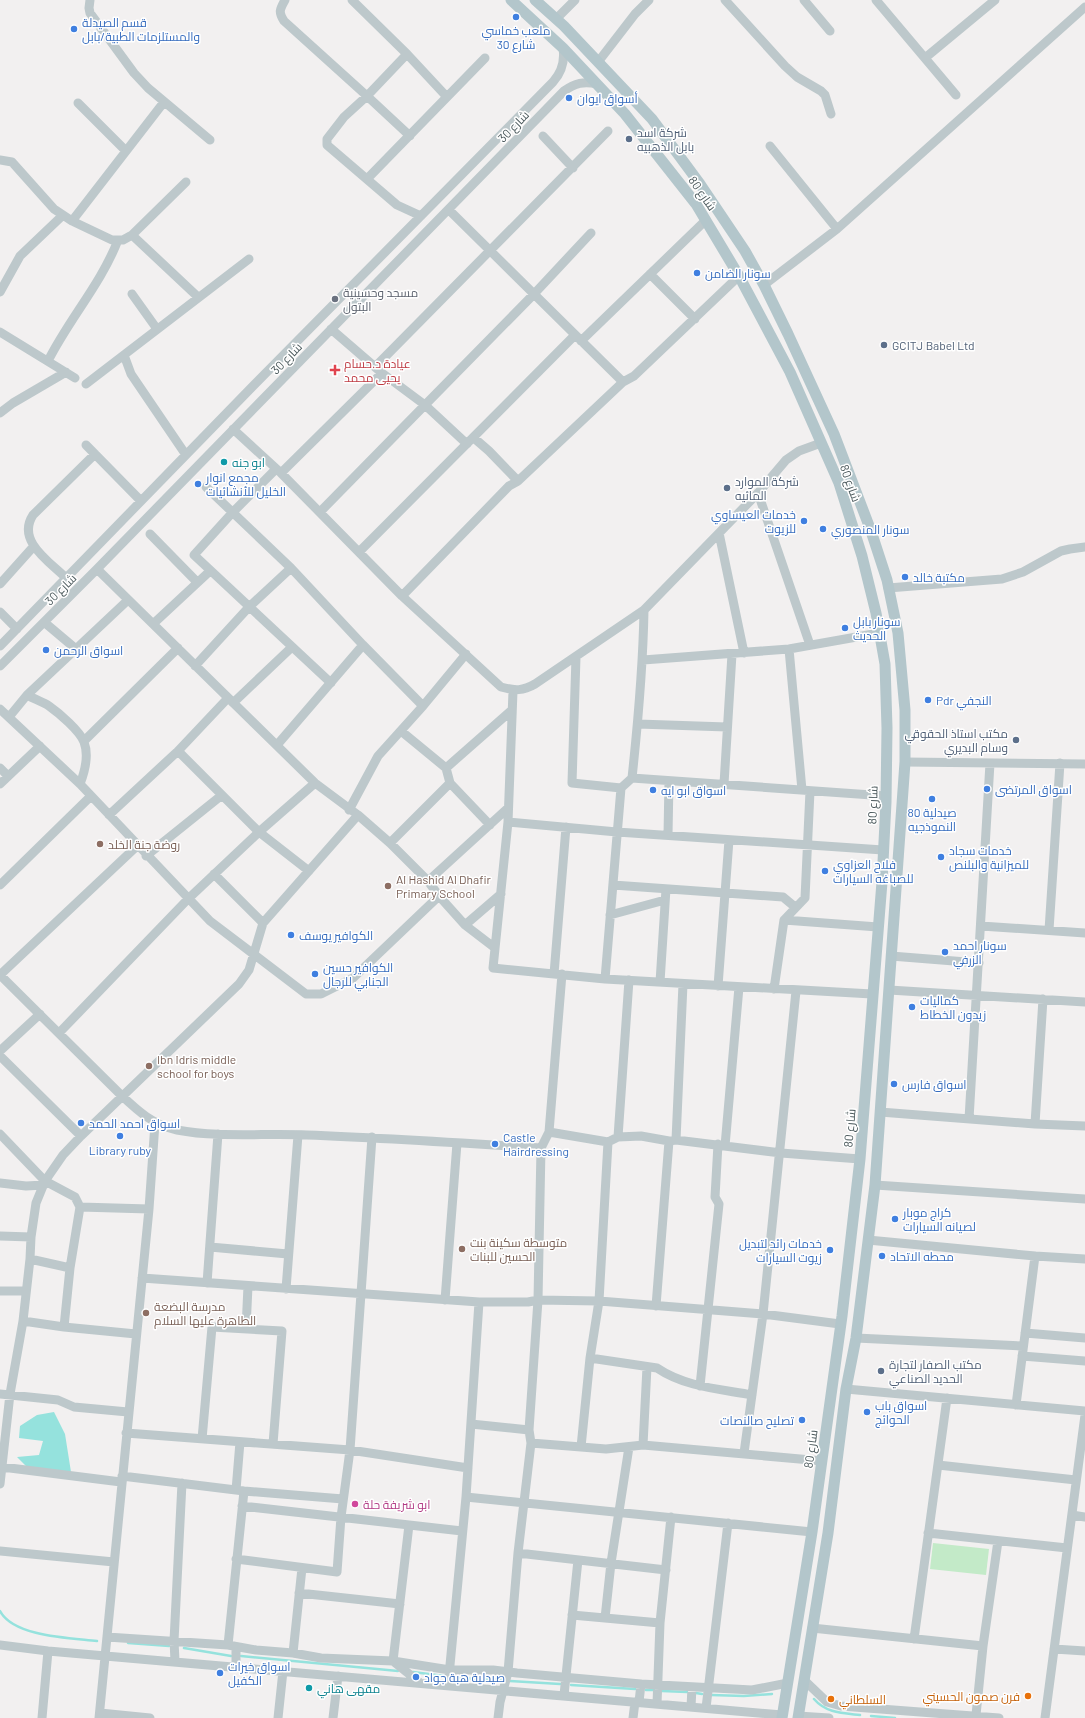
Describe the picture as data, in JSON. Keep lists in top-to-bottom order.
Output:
{
  "streets": {
    "main road": ["شارع 80"],
    "street": ["شارع 30"]
  },
  "crossings": [
    ["شارع 30", "شارع 80"]
  ],
  "places": {
    "other": [
      "ملعب خماسي شارع 30",
      "قسم الصيدلة والمستلزمات الطبية/بابل",
      "أسواق ايوان",
      "شركة اسد بابل الذهبيه",
      "سونار الضامن",
      "مسجد وحسينية البتول",
      "GCITJ Babel Ltd",
      "ابو جنه",
      "مجمع انوار الخليل للأنشائيات",
      "شركة الموارد المائيه",
      "خدمات العيساوي للزيوت",
      "سونار المنصوري",
      "مكتبة خالد",
      "سونار بابل الحديث",
      "اسواق الرحمن",
      "Pdr النجفي",
      "مكتب استاذ الحقوقي وسام البديري",
      "اسواق المرتضى",
      "اسواق ابو ايه",
      "صيدلية 80 النموذجيه",
      "روضة جنة الخلد",
      "خدمات سجاد للميزانية والبلنص",
      "فلاح العزاوي للصباغه السيارات",
      "Al Hashid Al Dhafir Primary School",
      "الكوافير يوسف",
      "سونار احمد الزرفي",
      "الكوافير حسين الجنابي للرجال",
      "كماليات زيدون الخطاط",
      "Ibn Idris middle school for boys",
      "اسواق فارس",
      "اسواق احمد الحمد",
      "Library ruby",
      "Castle Hairdressing",
      "كراج موبار لصيانه السيارات",
      "متوسطة سكينة بنت الحسين للبنات",
      "خدمات رائد لتبديل زيوت السيارات",
      "محطه الاتحاد",
      "مدرسة البضعة الطاهرة عليها السلام",
      "مكتب الصفار لتجارة الحديد الصناعي",
      "اسواق باب الحوائج",
      "تصليح صالنصات",
      "ابو شريفة حلة",
      "اسواق خيرات الكفيل",
      "صيدلية هبة جواد",
      "مقهى هاني",
      "فرن صمون الحسيني",
      "السلطاني"
    ],
    "health": ["عيادة د.حسام يحيى محمد"]
  }
}
